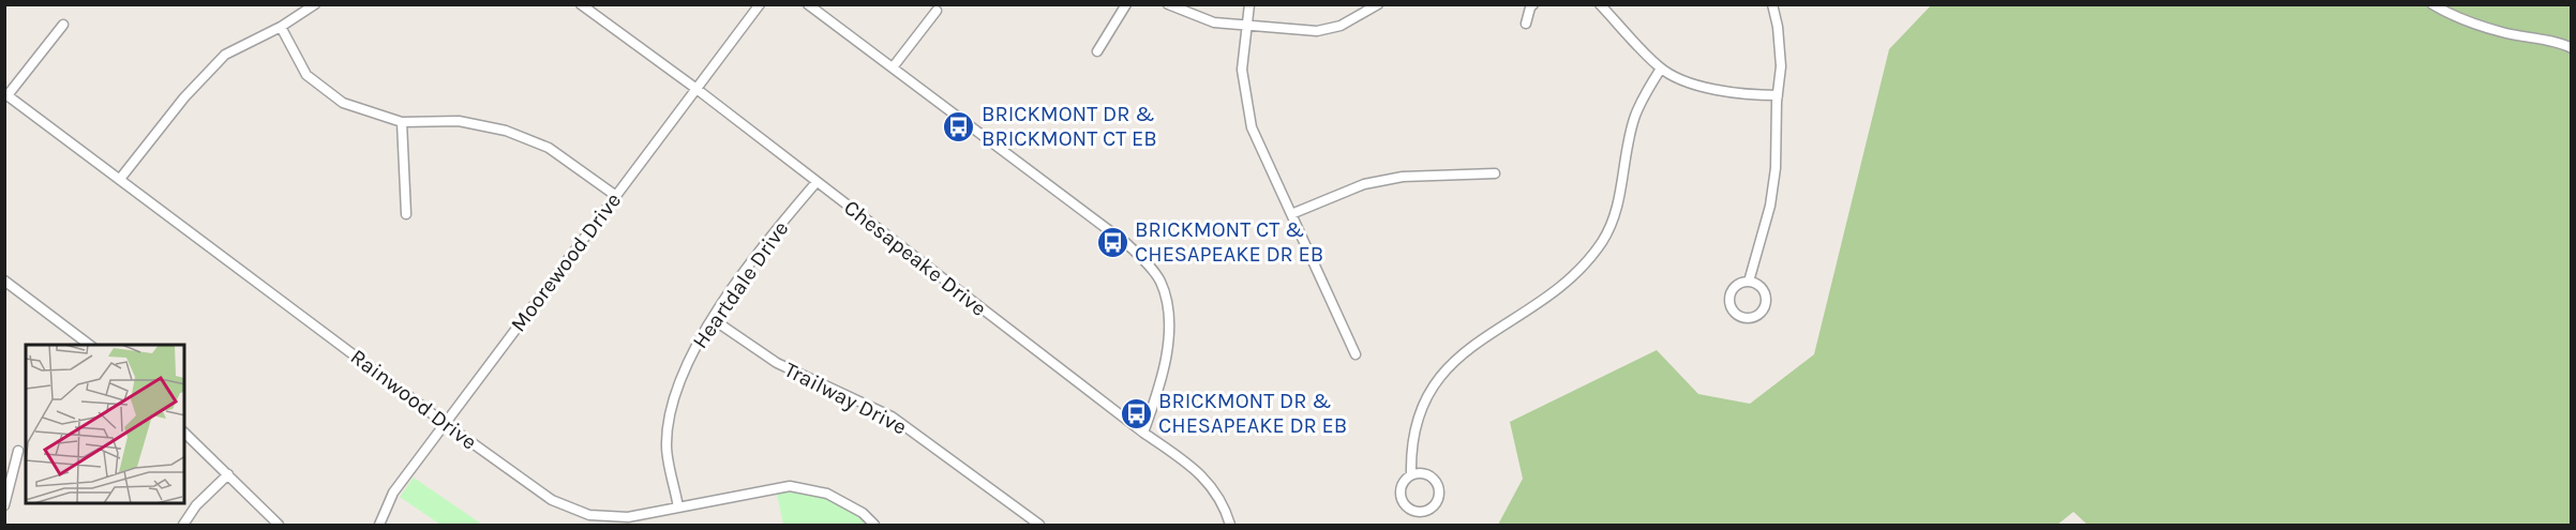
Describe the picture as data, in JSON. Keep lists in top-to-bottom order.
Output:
{
  "streets": {
    "street": [
      "Chesapeake Drive",
      "Moorewood Drive",
      "Heartdale Drive",
      "Trailway Drive",
      "Rainwood Drive"
    ]
  },
  "crossings": [
    ["Chesapeake Drive", "Moorewood Drive"],
    ["Chesapeake Drive", "Heartdale Drive"],
    ["Moorewood Drive", "Rainwood Drive"],
    ["Heartdale Drive", "Trailway Drive"],
    ["Heartdale Drive", "Rainwood Drive"]
  ],
  "places": {
    "bus stop": ["BRICKMONT DR & BRICKMONT CT EB", "BRICKMONT CT & CHESAPEAKE DR EB", "BRICKMONT DR & CHESAPEAKE DR EB"]
  }
}
